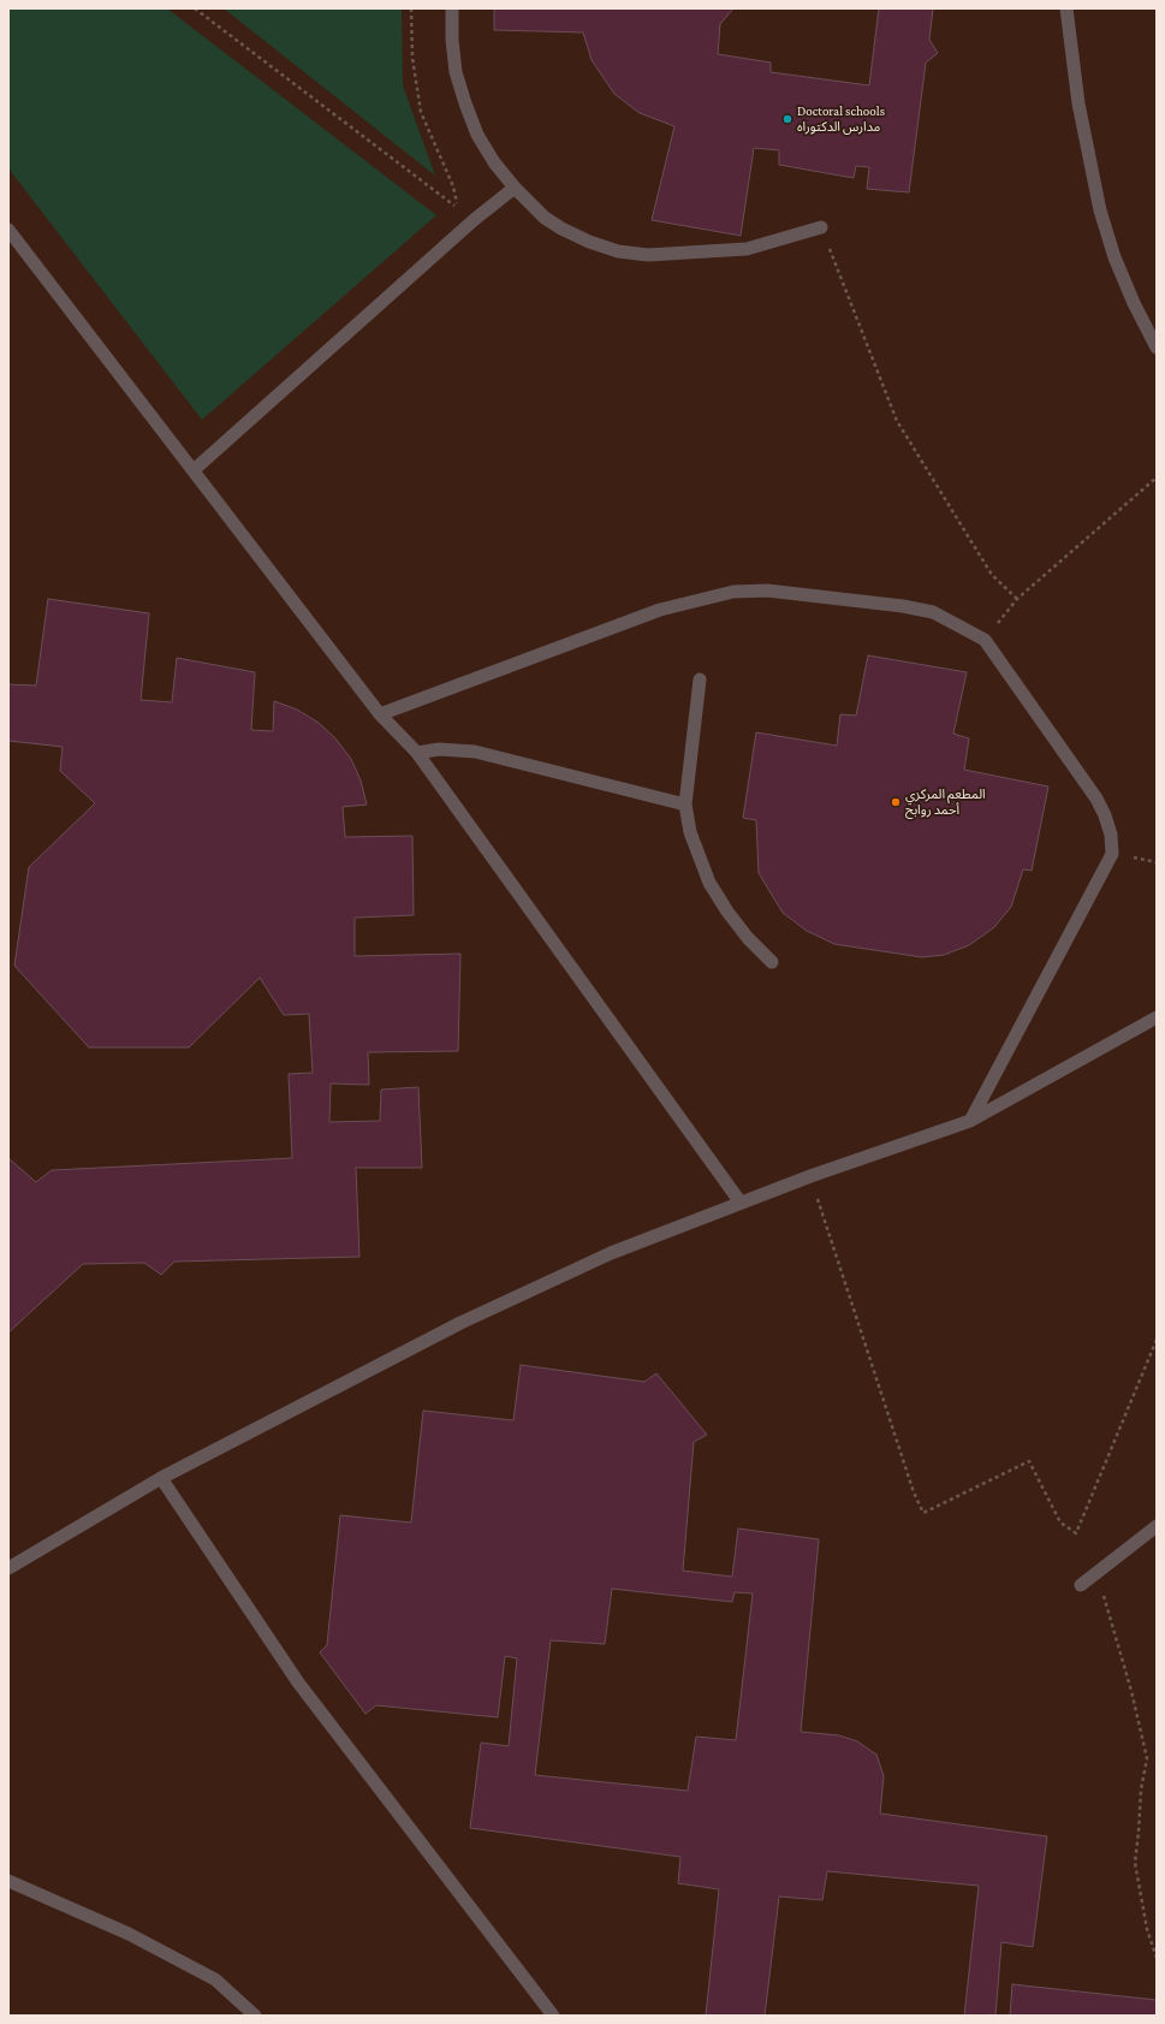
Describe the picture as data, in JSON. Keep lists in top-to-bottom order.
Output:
{
  "places": ["Doctoral schools مدارس الدكتوراه", "المطعم المركزي أحمد روابح"]
}
